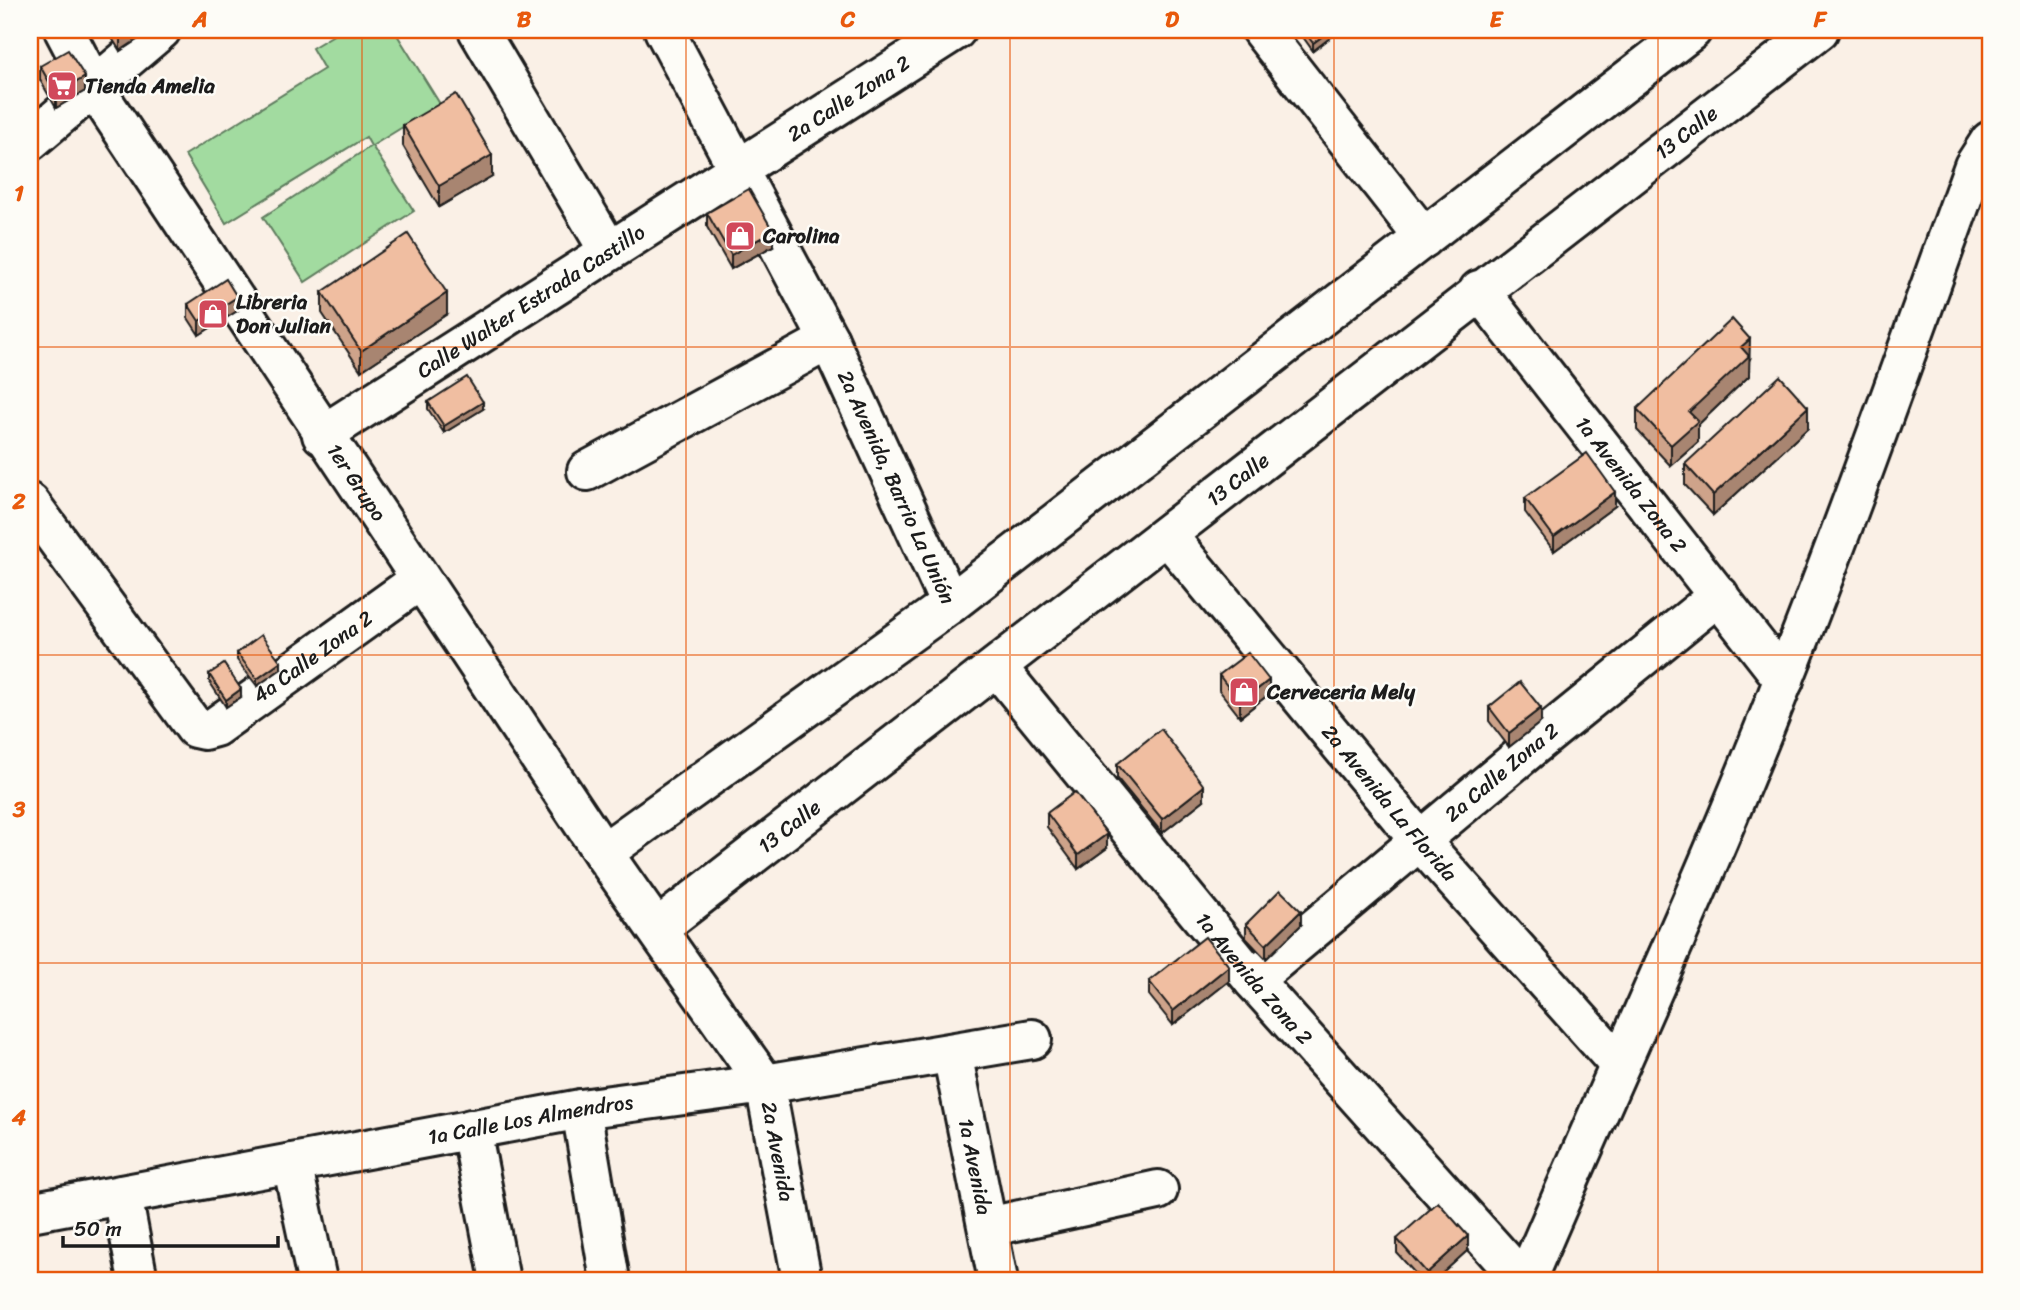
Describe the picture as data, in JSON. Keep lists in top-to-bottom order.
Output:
{
  "streets": {
    "street": [
      "2a Calle Zona 2",
      "13 Calle",
      "Calle Walter Estrada Castillo",
      "1er Grupo",
      "1a Avenida Zona 2",
      "2a Avenida, Barrio La Unión",
      "4a Calle Zona 2",
      "2a Avenida La Florida",
      "1a Calle Los Almendros",
      "2a Avenida",
      "1a Avenida"
    ]
  },
  "crossings": [
    ["2a Calle Zona 2", "Calle Walter Estrada Castillo"],
    ["2a Calle Zona 2", "1a Avenida Zona 2"],
    ["2a Calle Zona 2", "2a Avenida, Barrio La Unión"],
    ["2a Calle Zona 2", "2a Avenida La Florida"],
    ["13 Calle", "1er Grupo"],
    ["13 Calle", "1a Avenida Zona 2"],
    ["13 Calle", "2a Avenida La Florida"],
    ["13 Calle", "2a Avenida"],
    ["Calle Walter Estrada Castillo", "1er Grupo"],
    ["Calle Walter Estrada Castillo", "2a Avenida, Barrio La Unión"],
    ["1er Grupo", "2a Avenida, Barrio La Unión"],
    ["1er Grupo", "4a Calle Zona 2"],
    ["1er Grupo", "2a Avenida"],
    ["1a Calle Los Almendros", "2a Avenida"],
    ["1a Calle Los Almendros", "1a Avenida"]
  ],
  "places": {
    "supermarket": ["Tienda Amelia"],
    "shop": ["Carolina", "Libreria Don Julian", "Cerveceria Mely"]
  },
  "scale_bar": "50 m",
  "grid": {
    "columns": [
      "A",
      "B",
      "C",
      "D",
      "E",
      "F"
    ],
    "rows": [
      "1",
      "2",
      "3",
      "4"
    ]
  }
}
